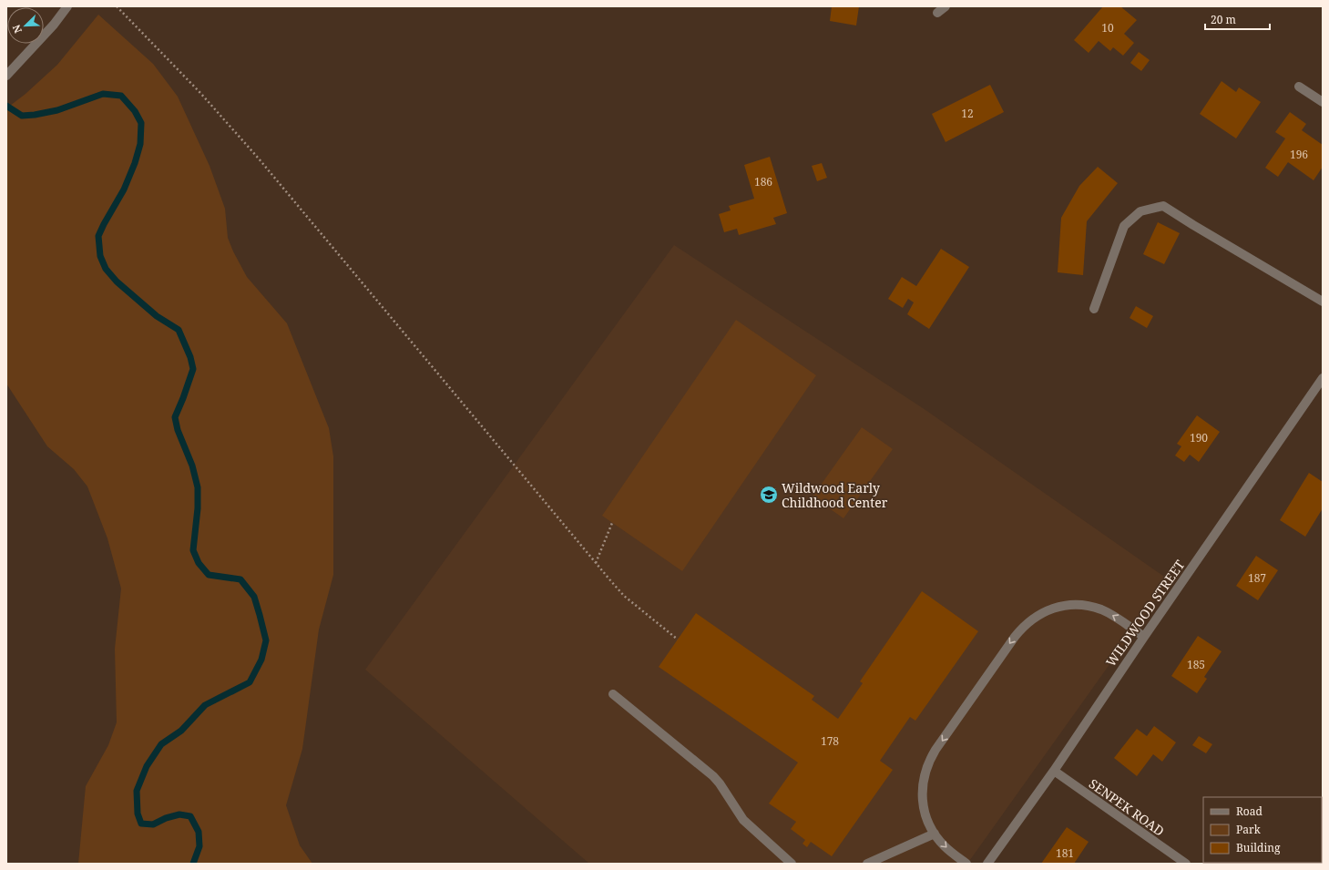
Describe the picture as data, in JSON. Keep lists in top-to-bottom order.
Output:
{
  "streets": {
    "street": ["WILDWOOD STREET", "SENPEK ROAD"]
  },
  "crossings": [
    ["WILDWOOD STREET", "SENPEK ROAD"]
  ],
  "places": {
    "school or university": ["Wildwood Early Childhood Center"]
  },
  "house_numbers": [
    "10",
    "12",
    "196",
    "186",
    "190",
    "187",
    "185",
    "178",
    "181"
  ],
  "legend": ["Road", "Park", "Building"],
  "scale_bar": "20 m",
  "north": "bottom left"
}
